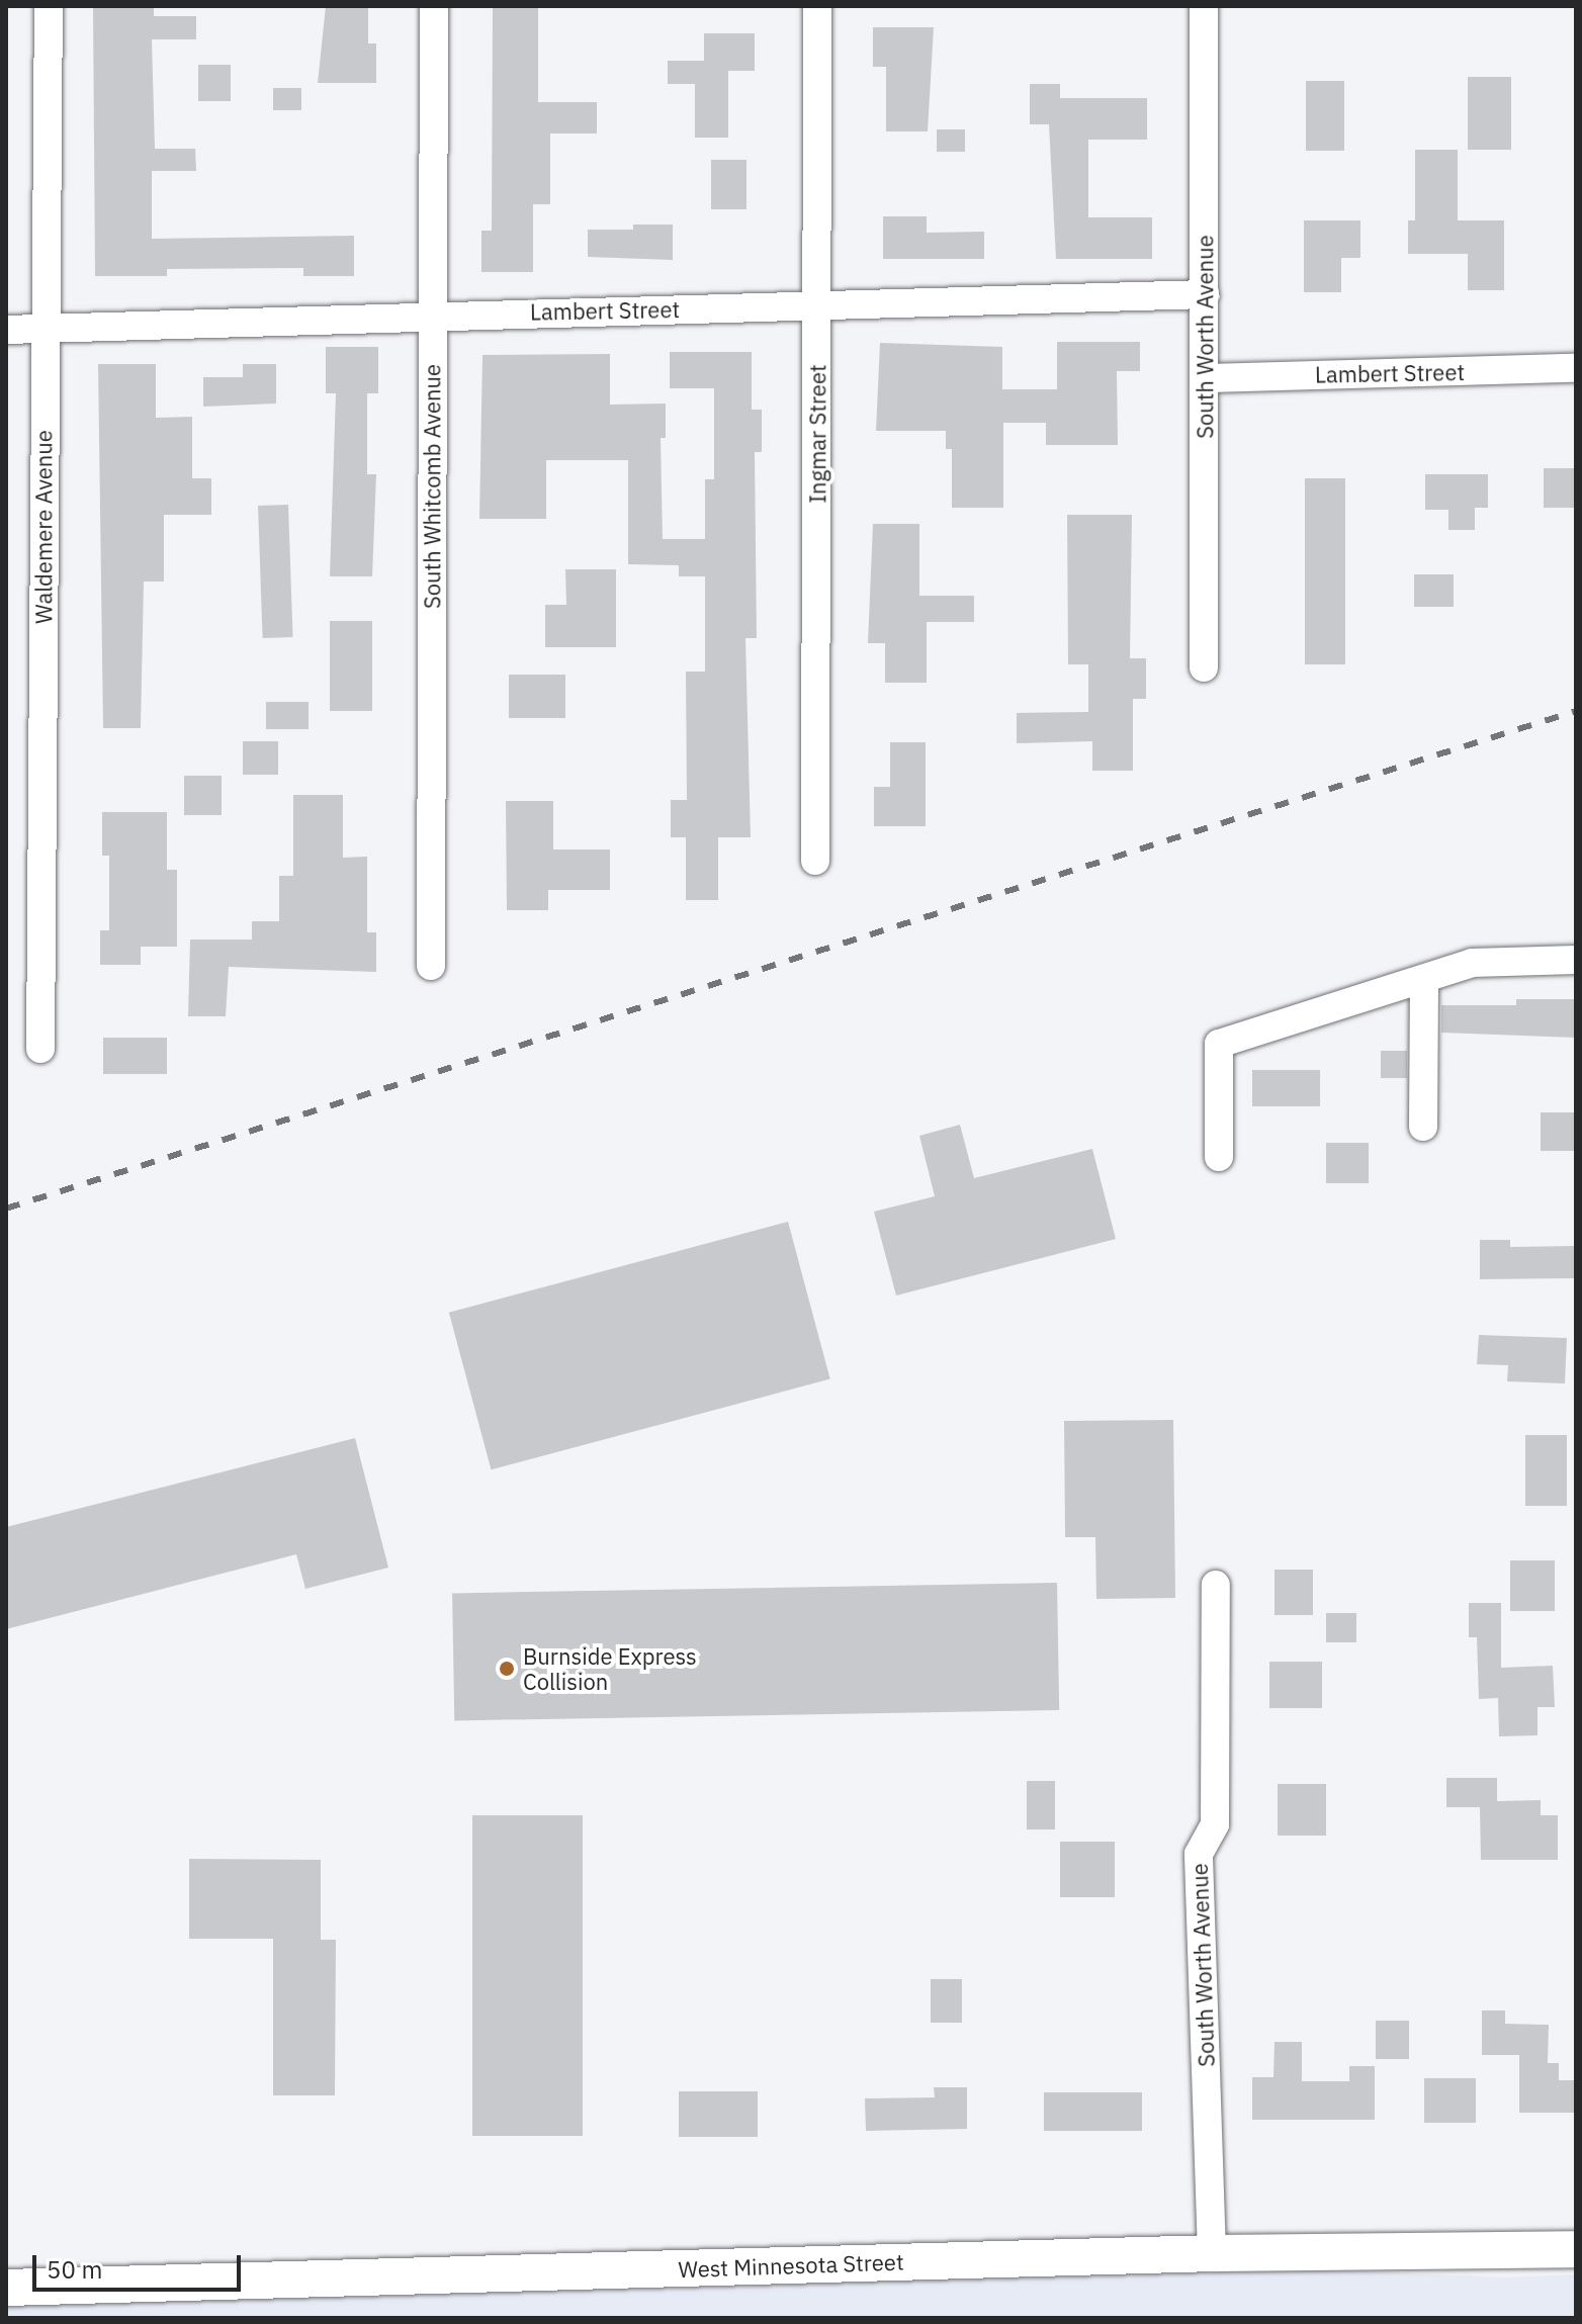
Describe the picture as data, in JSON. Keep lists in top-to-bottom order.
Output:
{
  "streets": {
    "street": [
      "Lambert Street",
      "South Worth Avenue",
      "Ingmar Street",
      "South Whitcomb Avenue",
      "Waldemere Avenue",
      "West Minnesota Street"
    ]
  },
  "crossings": [
    ["Lambert Street", "South Worth Avenue"],
    ["Lambert Street", "Ingmar Street"],
    ["Lambert Street", "South Whitcomb Avenue"],
    ["Lambert Street", "Waldemere Avenue"],
    ["South Worth Avenue", "West Minnesota Street"]
  ],
  "places": ["Burnside Express Collision"],
  "scale_bar": "50 m"
}
